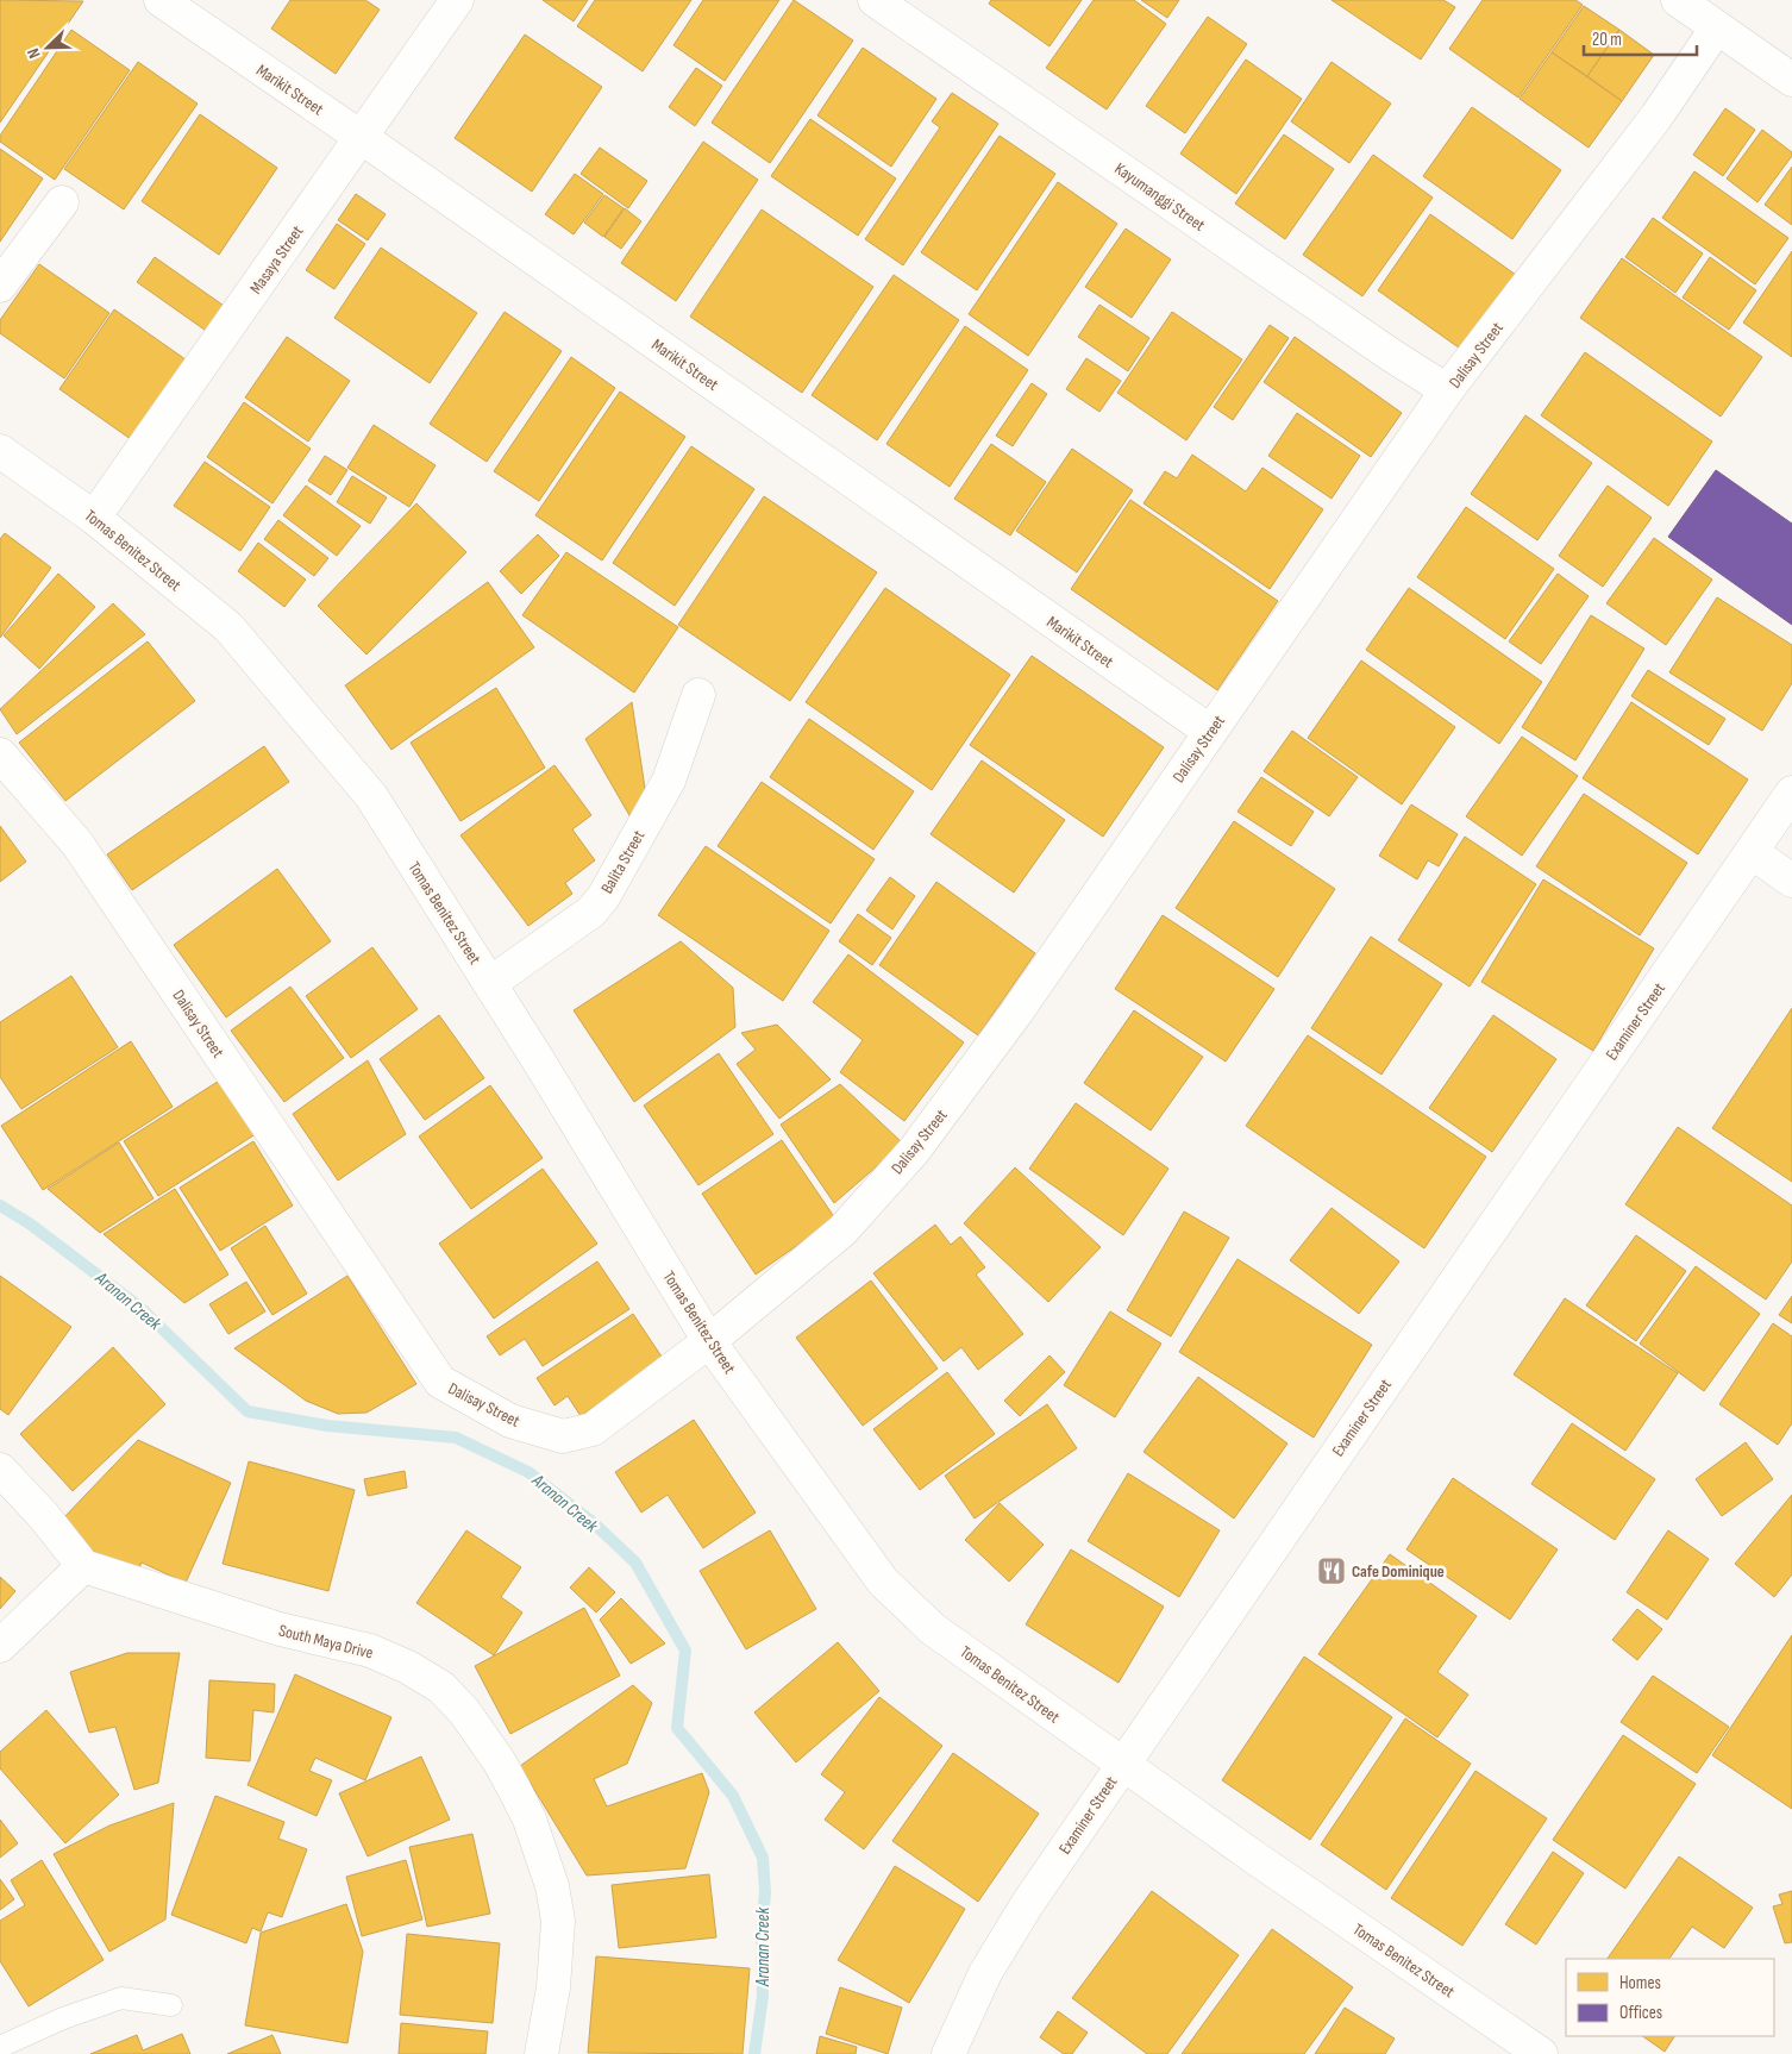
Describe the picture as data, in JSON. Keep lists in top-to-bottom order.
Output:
{
  "streets": {
    "street": [
      "Marikit Street",
      "Kayumanggi Street",
      "Masaya Street",
      "Dalisay Street",
      "Tomas Benitez Street",
      "Balita Street",
      "Examiner Street",
      "South Maya Drive"
    ]
  },
  "crossings": [
    ["Marikit Street", "Masaya Street"],
    ["Marikit Street", "Dalisay Street"],
    ["Kayumanggi Street", "Dalisay Street"],
    ["Masaya Street", "Tomas Benitez Street"],
    ["Dalisay Street", "Tomas Benitez Street"],
    ["Tomas Benitez Street", "Balita Street"],
    ["Tomas Benitez Street", "Examiner Street"]
  ],
  "water": ["Aranan Creek"],
  "places": {
    "restaurant": ["Cafe Dominique"]
  },
  "legend": ["Homes", "Offices"],
  "scale_bar": "20 m",
  "north": "bottom left"
}
